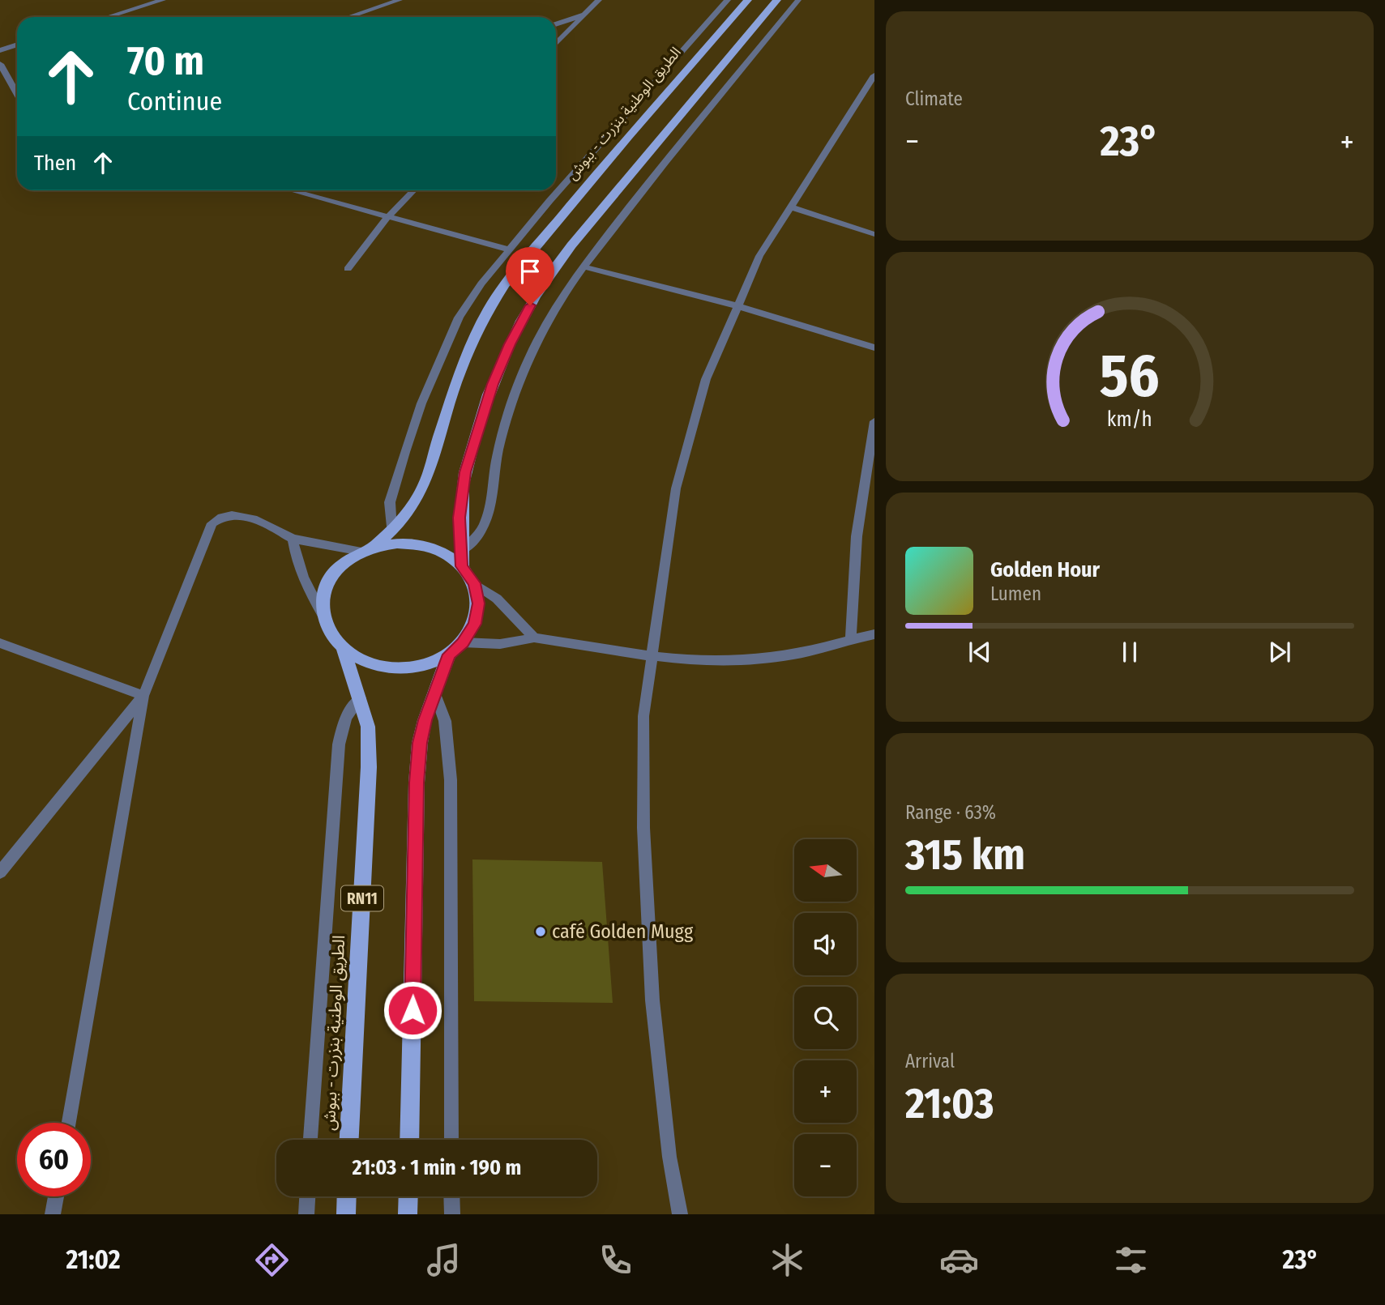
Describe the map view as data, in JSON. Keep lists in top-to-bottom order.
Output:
{
  "streets": {
    "main road": ["الطريق الوطنية بنزرت - ببوش", "RN11"]
  },
  "crossings": [
    ["الطريق الوطنية بنزرت - ببوش", "RN11"]
  ],
  "places": ["café Golden Mugg"],
  "north": "left",
  "page": {
    "tile": [
      "Climate",
      ["Range · 63%", "315 km"],
      ["Arrival", "21:03"]
    ],
    "turn": ["70 m", "Continue"],
    "heat": ["−", "23°", "+"],
    "then": "Then",
    "song": ["Golden Hour", "Lumen"],
    "map_buttons": ["+", "−"],
    "limit": "60",
    "trip": "21:03 · 1 min · 190 m",
    "tabs": ["21:02", "23°"],
    "gauge": ["56", "km/h"]
  }
}
